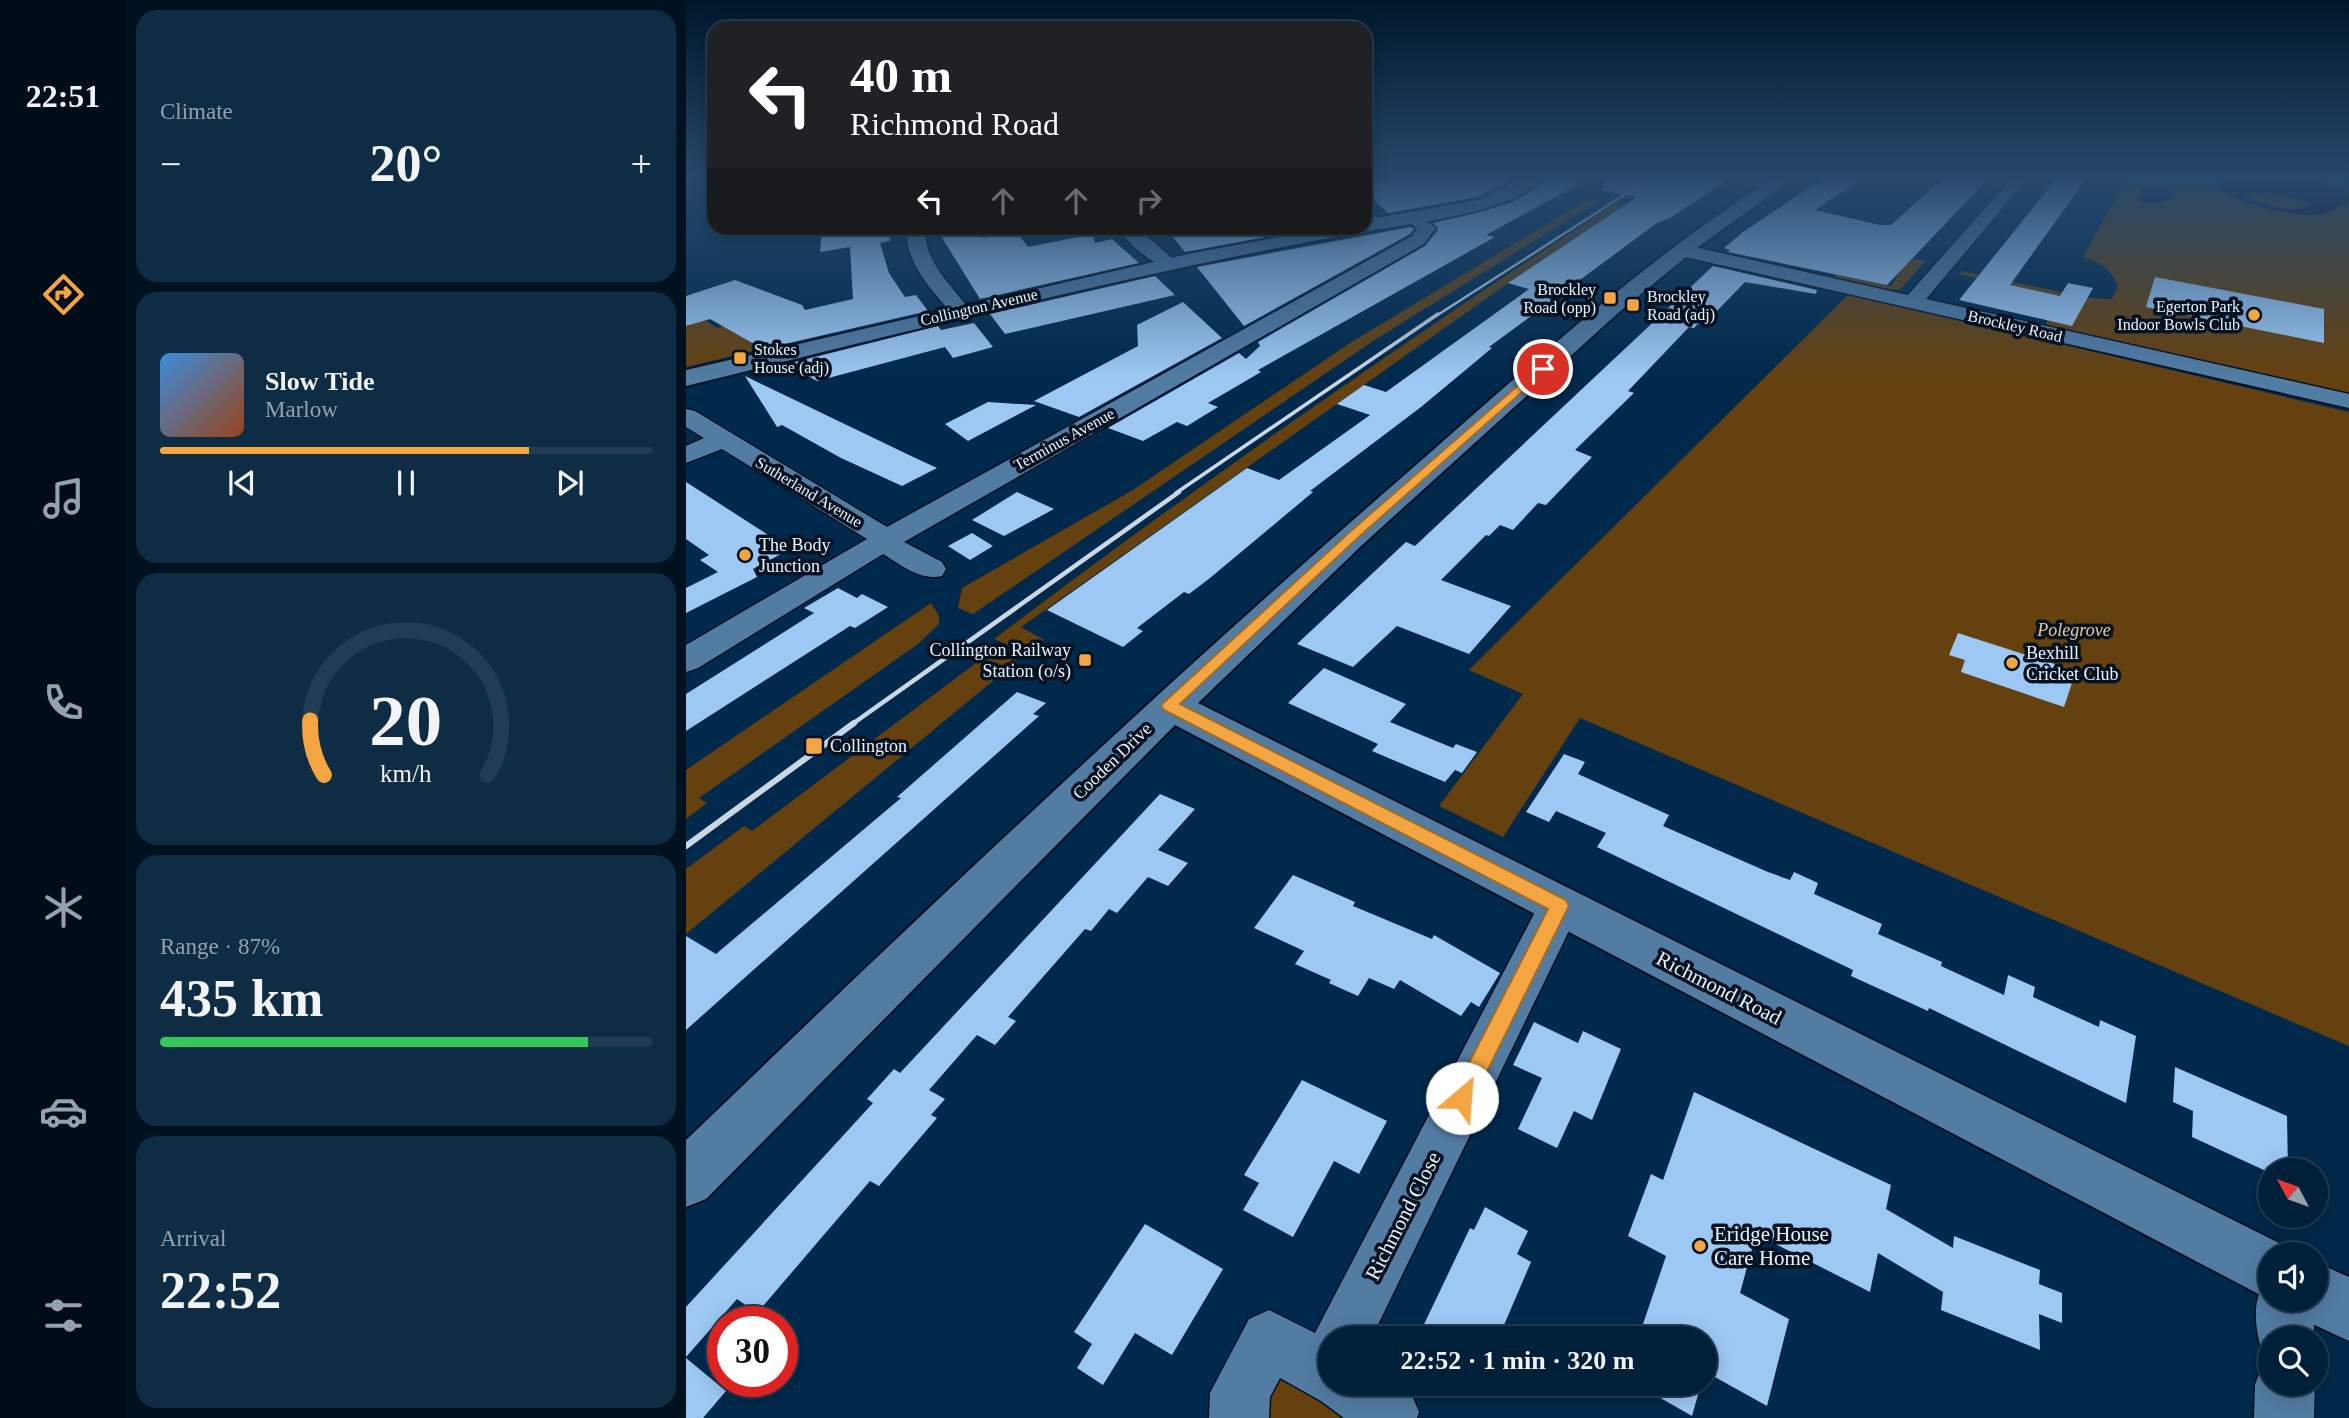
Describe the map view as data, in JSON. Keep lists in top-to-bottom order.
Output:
{
  "streets": {
    "main road": ["Collington Avenue", "Cooden Drive", "Richmond Road"],
    "street": [
      "Brockley Road",
      "Terminus Avenue",
      "Sutherland Avenue",
      "Richmond Close"
    ]
  },
  "crossings": [
    ["Brockley Road", "Cooden Drive"],
    ["Terminus Avenue", "Sutherland Avenue"],
    ["Cooden Drive", "Richmond Road"],
    ["Richmond Road", "Richmond Close"]
  ],
  "parks": ["Polegrove"],
  "places": {
    "transit": [
      "Brockley Road (opp)",
      "Brockley Road (adj)",
      "Stokes House (adj)",
      "Collington Railway Station (o/s)",
      "Collington"
    ],
    "other": [
      "Egerton Park Indoor Bowls Club",
      "The Body Junction",
      "Bexhill Cricket Club",
      "Eridge House Care Home"
    ]
  },
  "north": "top left",
  "page": {
    "tabs": "22:51",
    "tile": [
      "Climate",
      ["Range · 87%", "435 km"],
      ["Arrival", "22:52"]
    ],
    "turn": ["40 m", "Richmond Road"],
    "heat": ["−", "20°", "+"],
    "song": ["Slow Tide", "Marlow"],
    "limit": "30",
    "trip": "22:52 · 1 min · 320 m",
    "gauge": ["20", "km/h"]
  }
}
